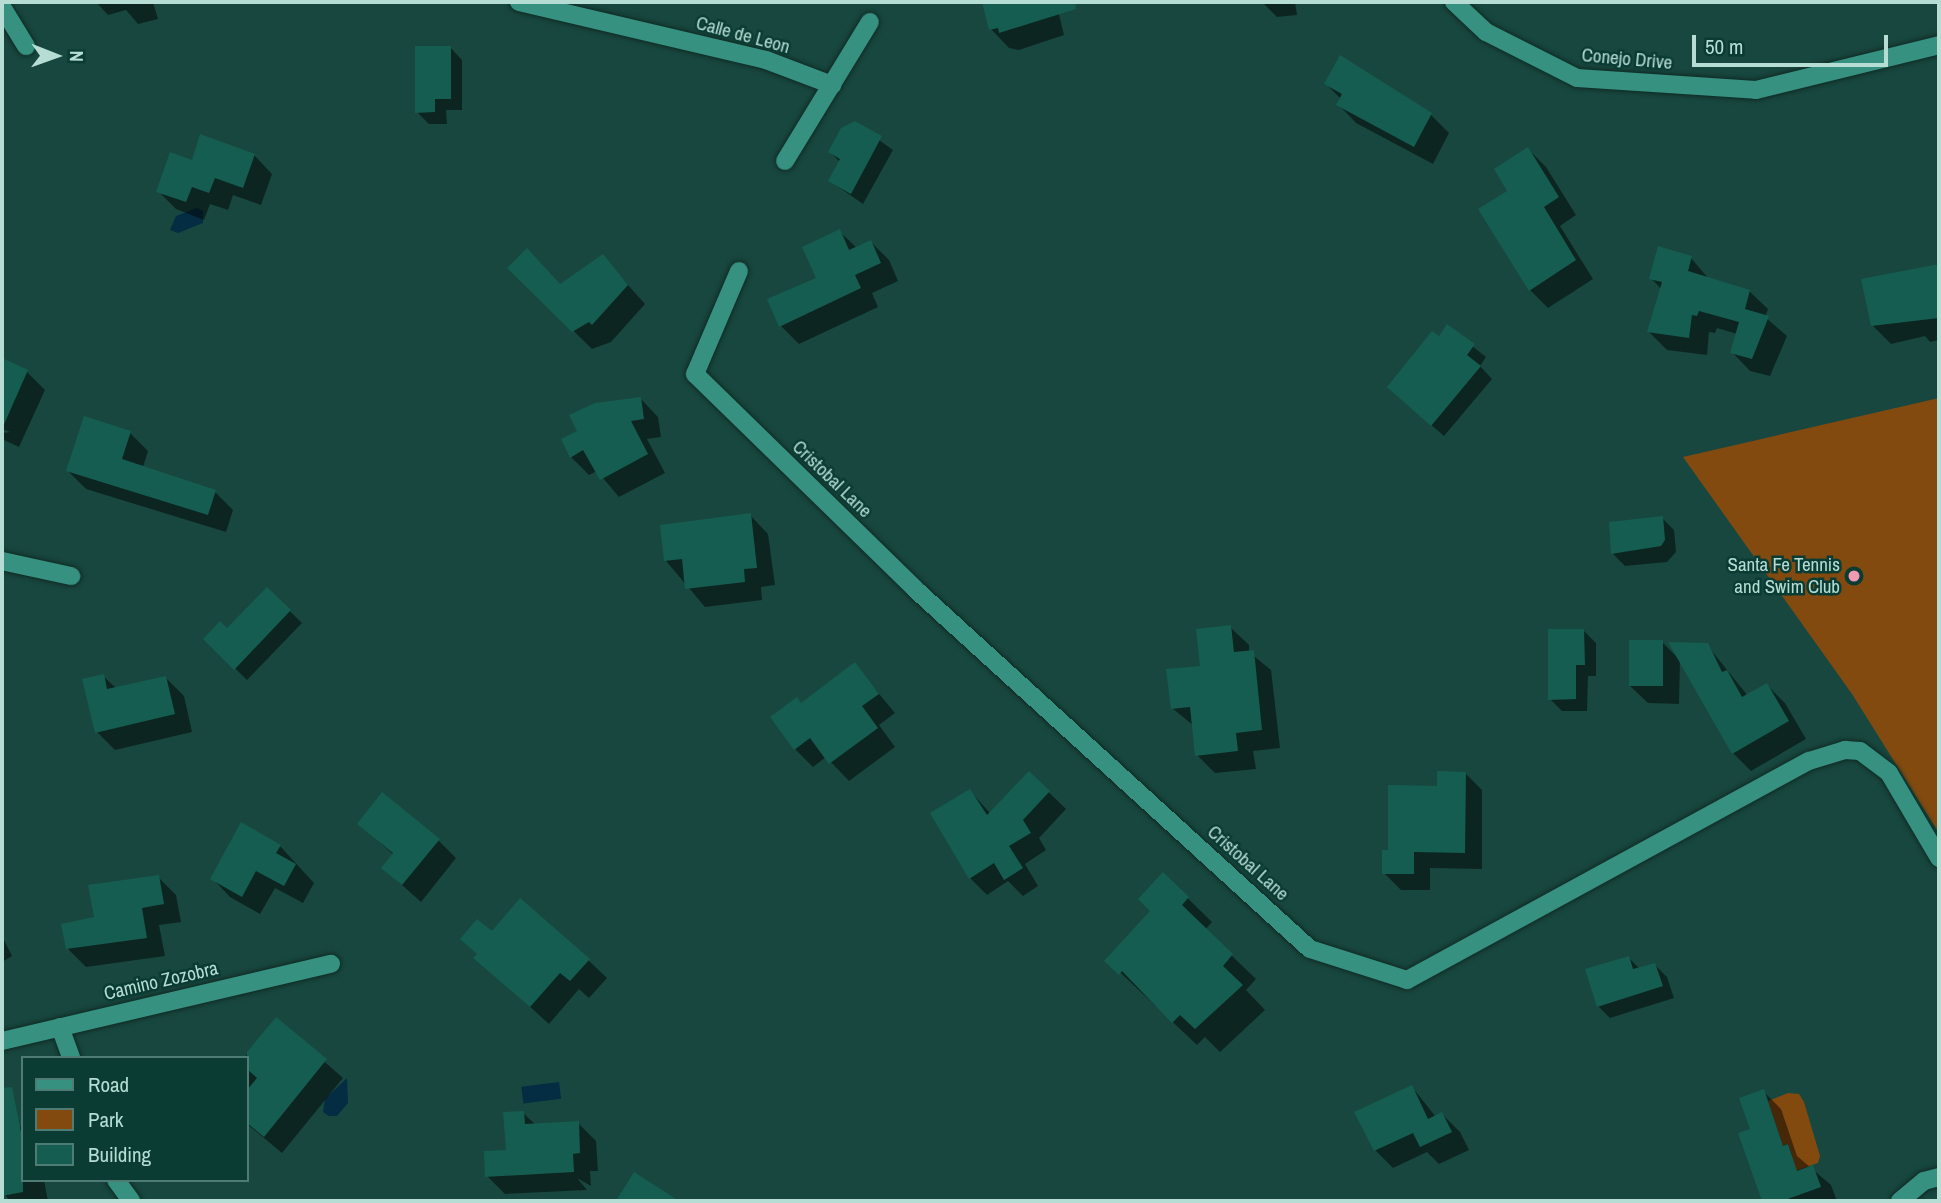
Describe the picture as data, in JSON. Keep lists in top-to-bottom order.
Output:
{
  "streets": {
    "street": [
      "Calle de Leon",
      "Conejo Drive",
      "Cristobal Lane",
      "Camino Zozobra"
    ]
  },
  "places": ["Santa Fe Tennis and Swim Club"],
  "legend": ["Road", "Park", "Building"],
  "scale_bar": "50 m",
  "north": "right"
}
